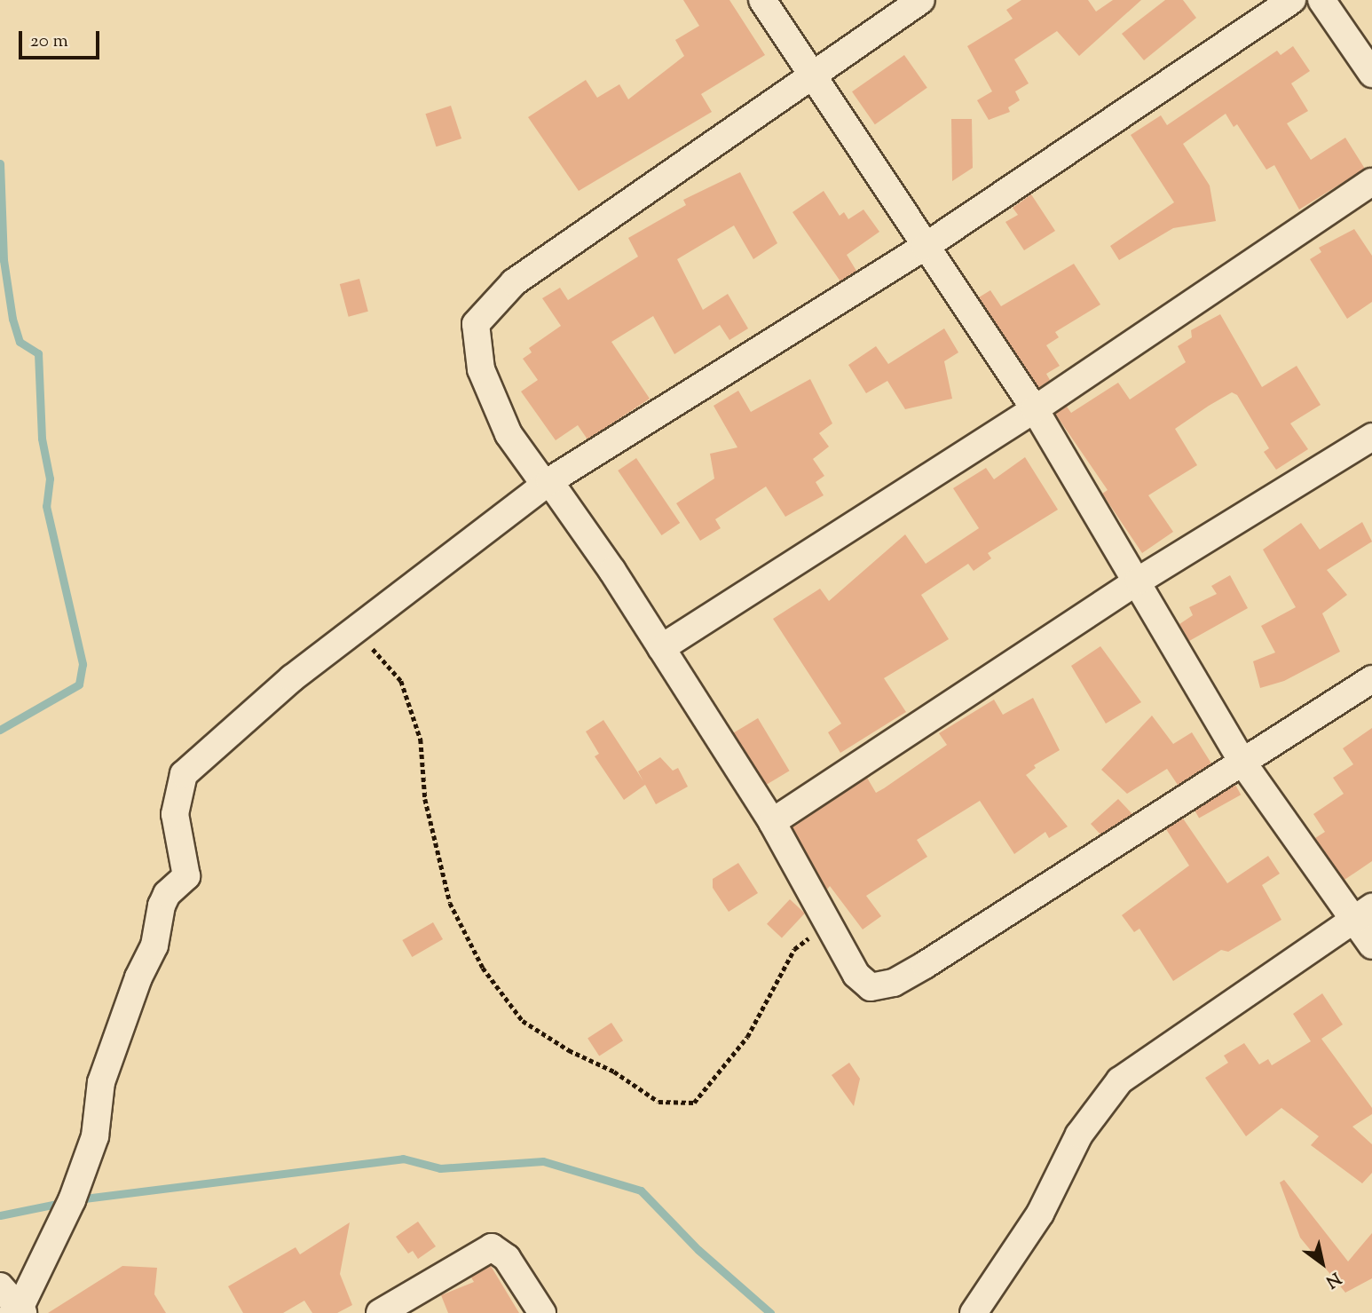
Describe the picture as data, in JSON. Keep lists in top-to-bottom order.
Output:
{
  "scale_bar": "20 m",
  "north": "bottom right"
}
